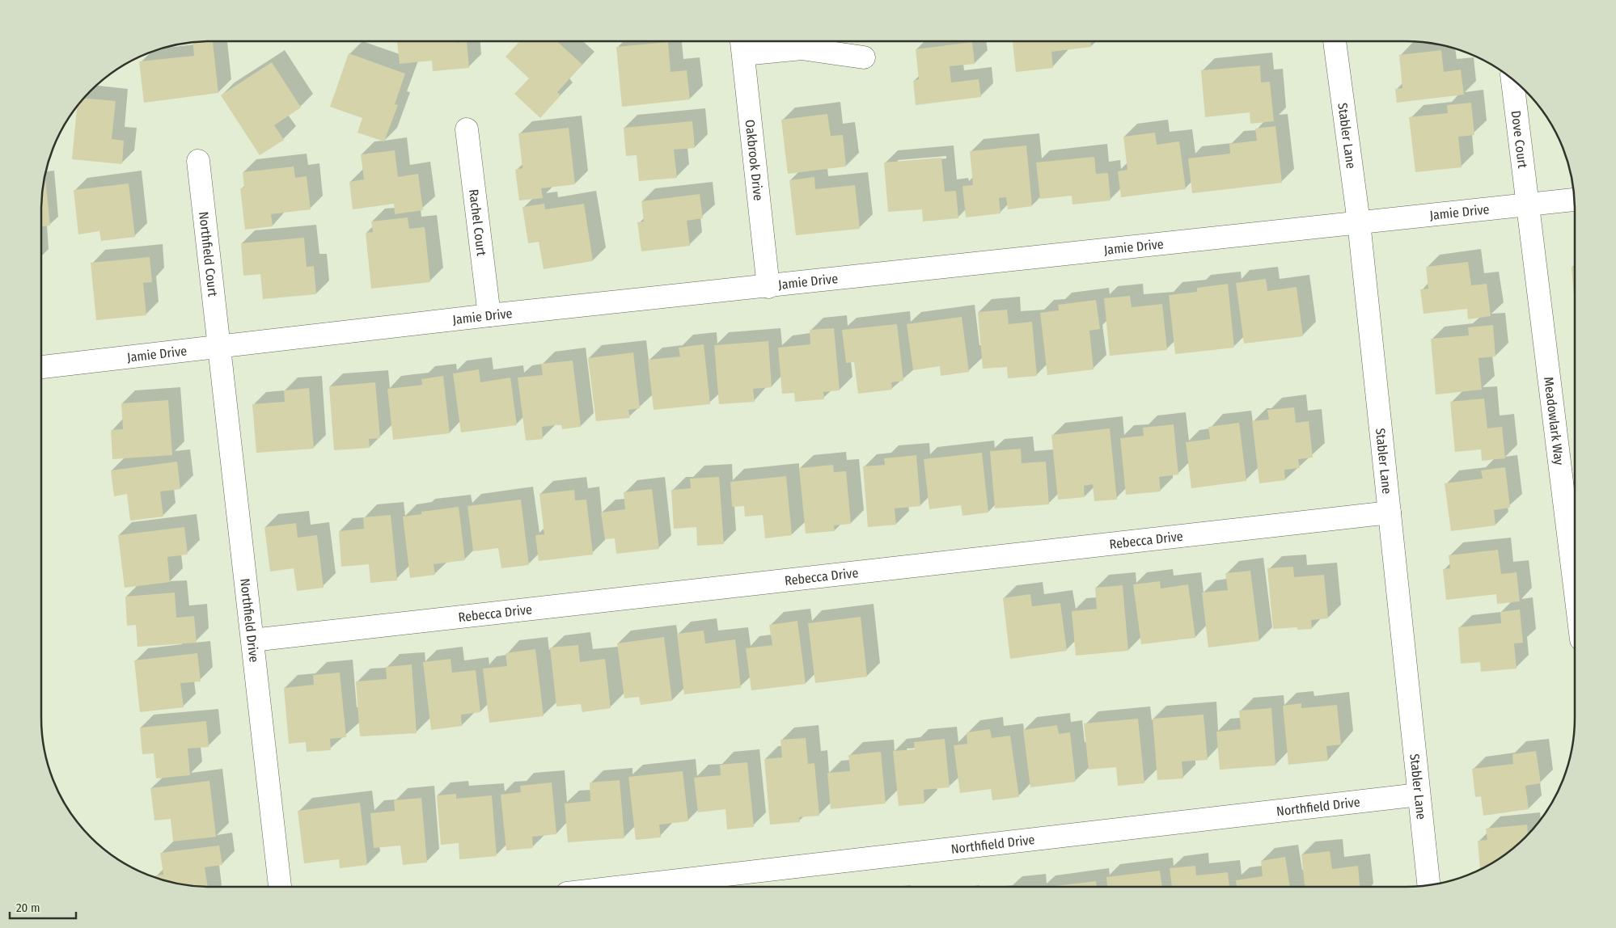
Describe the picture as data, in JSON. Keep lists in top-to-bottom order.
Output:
{
  "streets": {
    "street": [
      "Stabler Lane",
      "Dove Court",
      "Oakbrook Drive",
      "Jamie Drive",
      "Rachel Court",
      "Northfield Court",
      "Meadowlark Way",
      "Rebecca Drive",
      "Northfield Drive"
    ]
  },
  "crossings": [
    ["Stabler Lane", "Jamie Drive"],
    ["Stabler Lane", "Rebecca Drive"],
    ["Stabler Lane", "Northfield Drive"],
    ["Dove Court", "Jamie Drive"],
    ["Dove Court", "Meadowlark Way"],
    ["Oakbrook Drive", "Jamie Drive"],
    ["Jamie Drive", "Rachel Court"],
    ["Jamie Drive", "Northfield Court"],
    ["Jamie Drive", "Meadowlark Way"],
    ["Jamie Drive", "Northfield Drive"],
    ["Northfield Court", "Northfield Drive"],
    ["Rebecca Drive", "Northfield Drive"]
  ],
  "scale_bar": "20 m"
}
